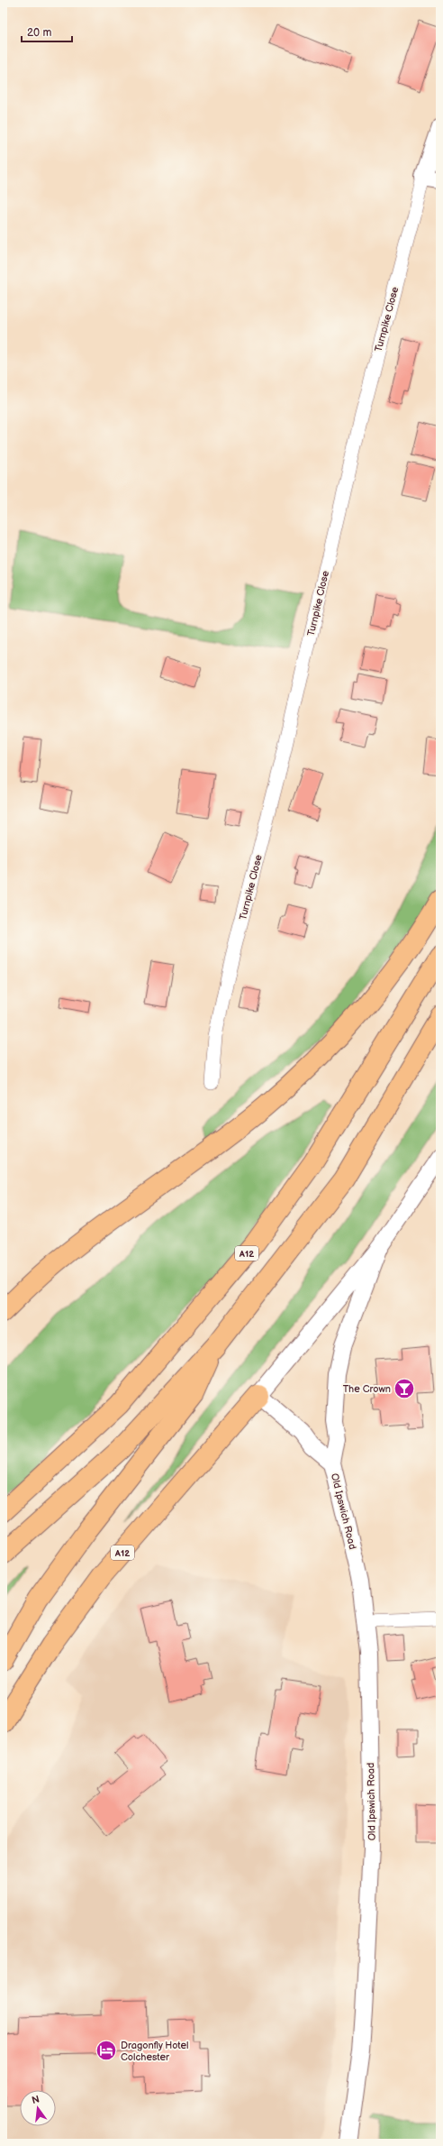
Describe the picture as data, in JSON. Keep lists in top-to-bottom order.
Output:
{
  "streets": {
    "highway": ["A12"],
    "street": ["Turnpike Close", "Old Ipswich Road"]
  },
  "crossings": [
    ["A12", "Old Ipswich Road"]
  ],
  "places": {
    "bar": ["The Crown"],
    "hotel": ["Dragonfly Hotel Colchester"]
  },
  "scale_bar": "20 m",
  "north": "top"
}
